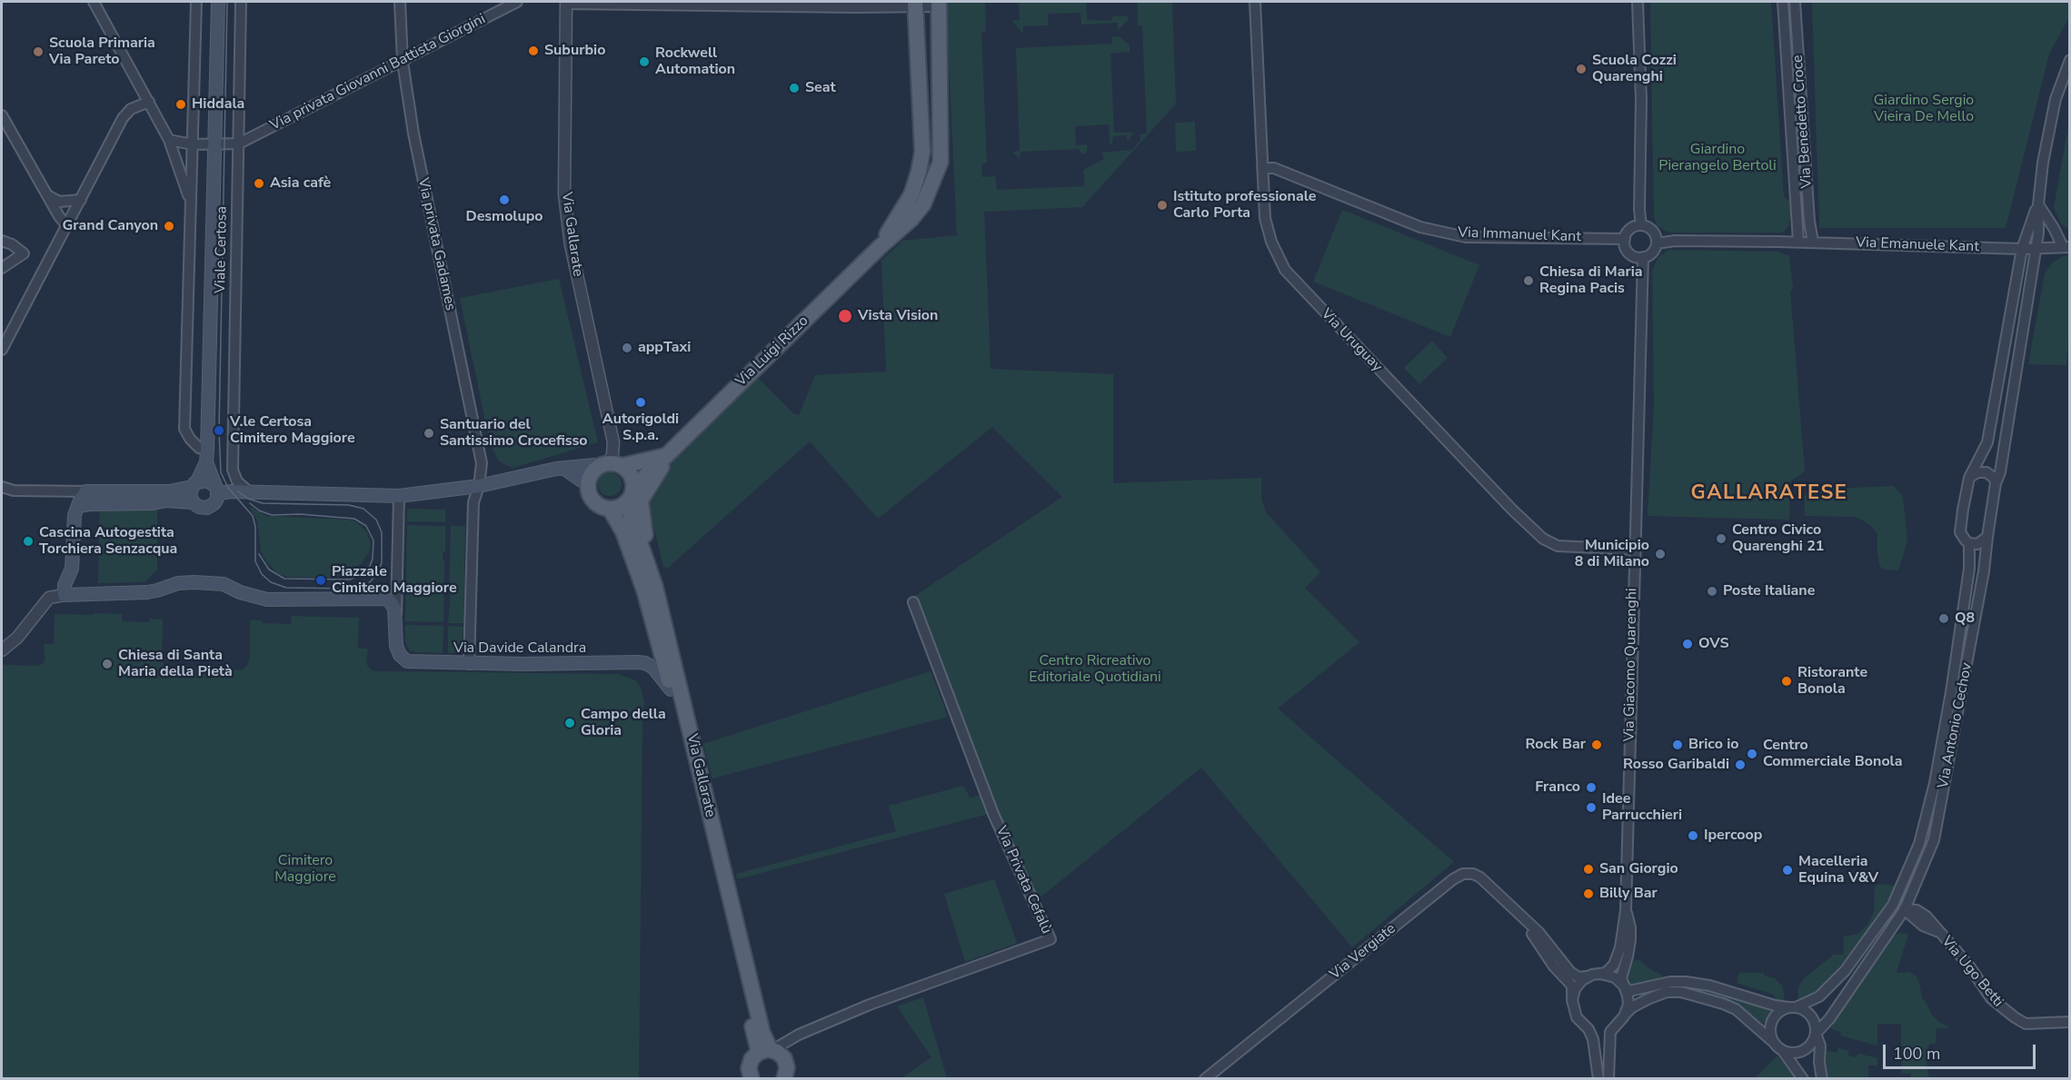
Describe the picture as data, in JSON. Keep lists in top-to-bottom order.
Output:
{
  "streets": {
    "main road": [
      "Via Gallarate",
      "Viale Certosa",
      "Via Luigi Rizzo",
      "Via Davide Calandra"
    ],
    "street": [
      "Via privata Giovanni Battista Giorgini",
      "Via Benedetto Croce",
      "Via Immanuel Kant",
      "Via privata Gadames",
      "Via Emanuele Kant",
      "Via Uruguay",
      "Via Giacomo Quarenghi",
      "Via Antonio Cechov",
      "Via Privata Cefalù",
      "Via Vergiate",
      "Via Ugo Betti"
    ]
  },
  "crossings": [
    ["Via privata Giovanni Battista Giorgini", "Via privata Gadames"],
    ["Via privata Giovanni Battista Giorgini", "Viale Certosa"],
    ["Via Benedetto Croce", "Via Emanuele Kant"],
    ["Via Gallarate", "Via Luigi Rizzo"],
    ["Via Gallarate", "Via Davide Calandra"],
    ["Via Gallarate", "Via Privata Cefalù"],
    ["Via Immanuel Kant", "Via Uruguay"],
    ["Via Immanuel Kant", "Via Giacomo Quarenghi"],
    ["Via Emanuele Kant", "Via Antonio Cechov"],
    ["Via Uruguay", "Via Giacomo Quarenghi"],
    ["Via Giacomo Quarenghi", "Via Vergiate"],
    ["Via Antonio Cechov", "Via Ugo Betti"]
  ],
  "districts": ["GALLARATESE"],
  "parks": [
    "Giardino Sergio Vieira De Mello",
    "Giardino Pierangelo Bertoli",
    "Centro Ricreativo Editoriale Quotidiani",
    "Cimitero Maggiore"
  ],
  "places": [
    "Suburbio",
    "Scuola Primaria Via Pareto",
    "Rockwell Automation",
    "Scuola Cozzi Quarenghi",
    "Seat",
    "Hiddala",
    "Asia cafè",
    "Desmolupo",
    "Istituto professionale Carlo Porta",
    "Grand Canyon",
    "Chiesa di Maria Regina Pacis",
    "Vista Vision",
    "appTaxi",
    "Autorigoldi S.p.a.",
    "V.le Certosa Cimitero Maggiore",
    "Santuario del Santissimo Crocefisso",
    "Centro Civico Quarenghi 21",
    "Cascina Autogestita Torchiera Senzacqua",
    "Municipio 8 di Milano",
    "Piazzale Cimitero Maggiore",
    "Poste Italiane",
    "Q8",
    "OVS",
    "Chiesa di Santa Maria della Pietà",
    "Ristorante Bonola",
    "Campo della Gloria",
    "Rock Bar",
    "Brico io",
    "Centro Commerciale Bonola",
    "Rosso Garibaldi",
    "Franco",
    "Idee Parrucchieri",
    "Ipercoop",
    "San Giorgio",
    "Macelleria Equina V&V",
    "Billy Bar"
  ],
  "scale_bar": "100 m"
}
